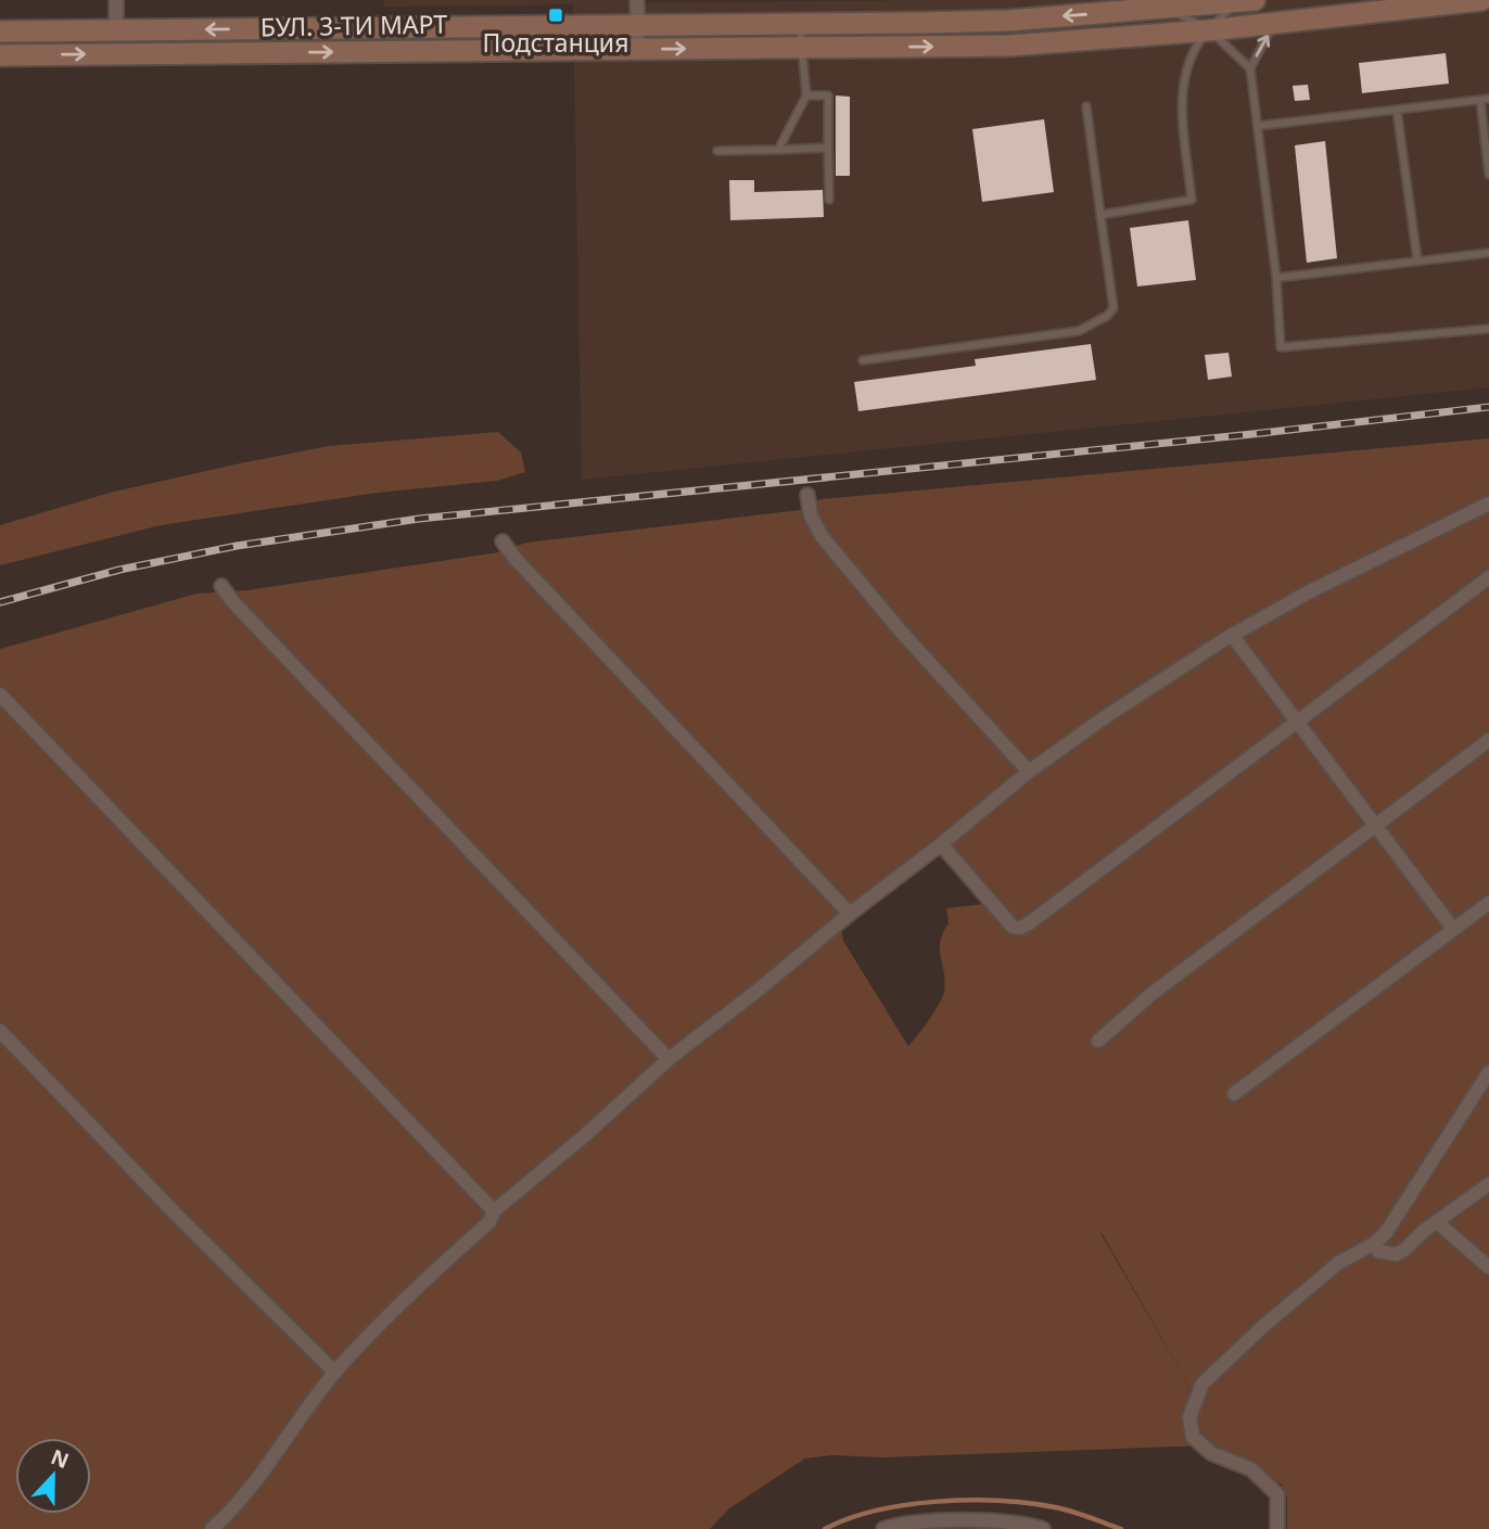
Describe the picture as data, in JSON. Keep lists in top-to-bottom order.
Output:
{
  "streets": {
    "main road": ["БУЛ. 3-ТИ МАРТ"]
  },
  "places": {
    "transit": ["Подстанция"]
  },
  "north": "top"
}
